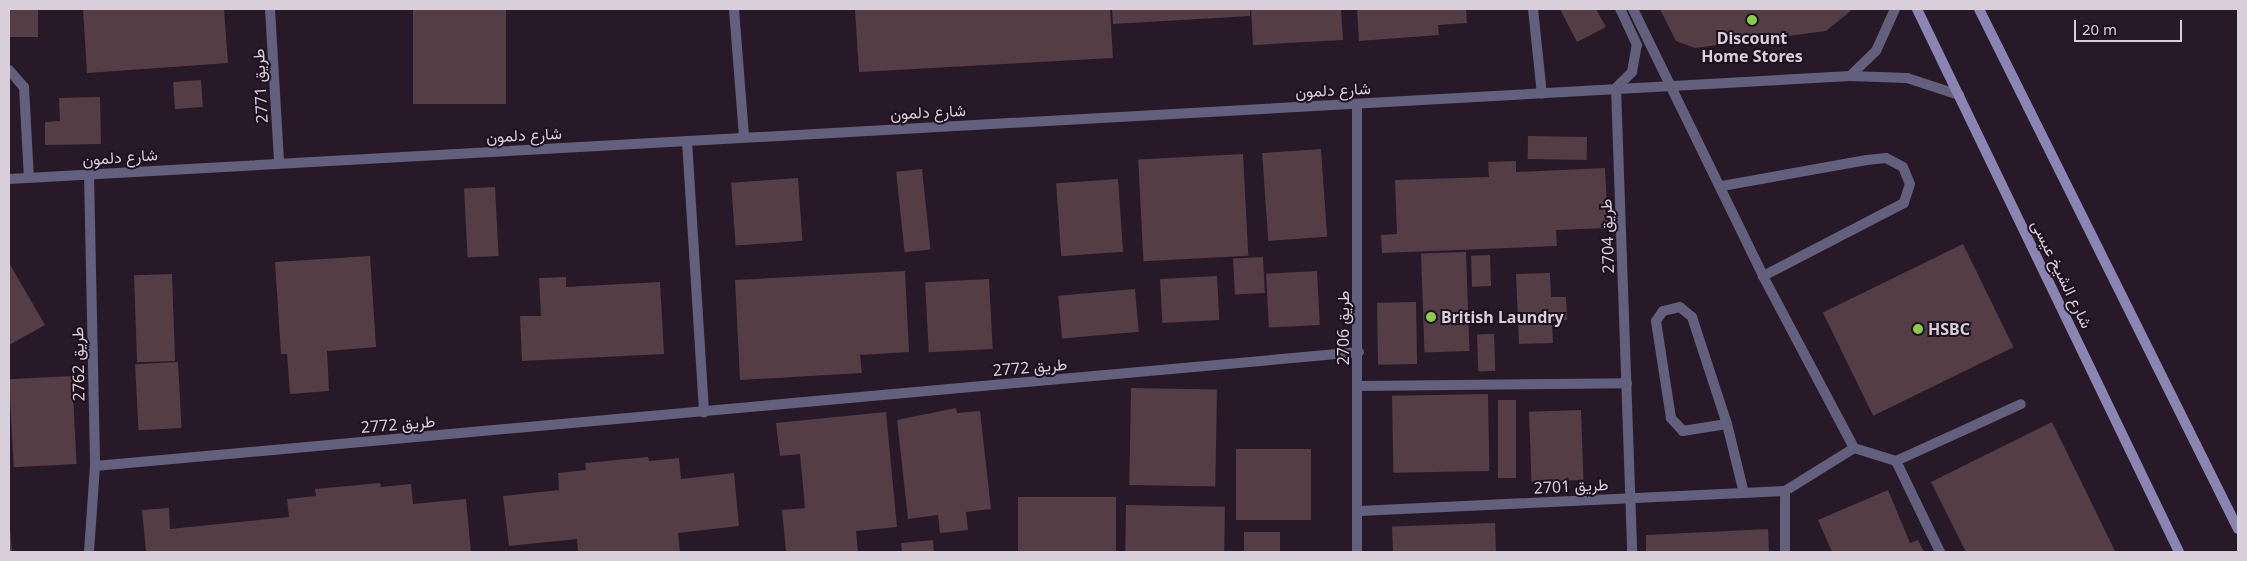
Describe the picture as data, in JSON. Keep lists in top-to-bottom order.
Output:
{
  "streets": {
    "main road": ["شارع الشيخ عيسى"],
    "street": [
      "طريق 2771",
      "شارع دلمون",
      "طريق 2704",
      "طريق 2706",
      "طريق 2762",
      "طريق 2772",
      "طريق 2701"
    ]
  },
  "crossings": [
    ["طريق 2771", "شارع دلمون"],
    ["شارع دلمون", "طريق 2704"],
    ["شارع دلمون", "شارع الشيخ عيسى"],
    ["شارع دلمون", "طريق 2706"],
    ["شارع دلمون", "طريق 2762"],
    ["طريق 2704", "طريق 2701"],
    ["طريق 2706", "طريق 2772"],
    ["طريق 2706", "طريق 2701"],
    ["طريق 2762", "طريق 2772"]
  ],
  "places": ["Discount Home Stores", "British Laundry", "HSBC"],
  "scale_bar": "20 m"
}
